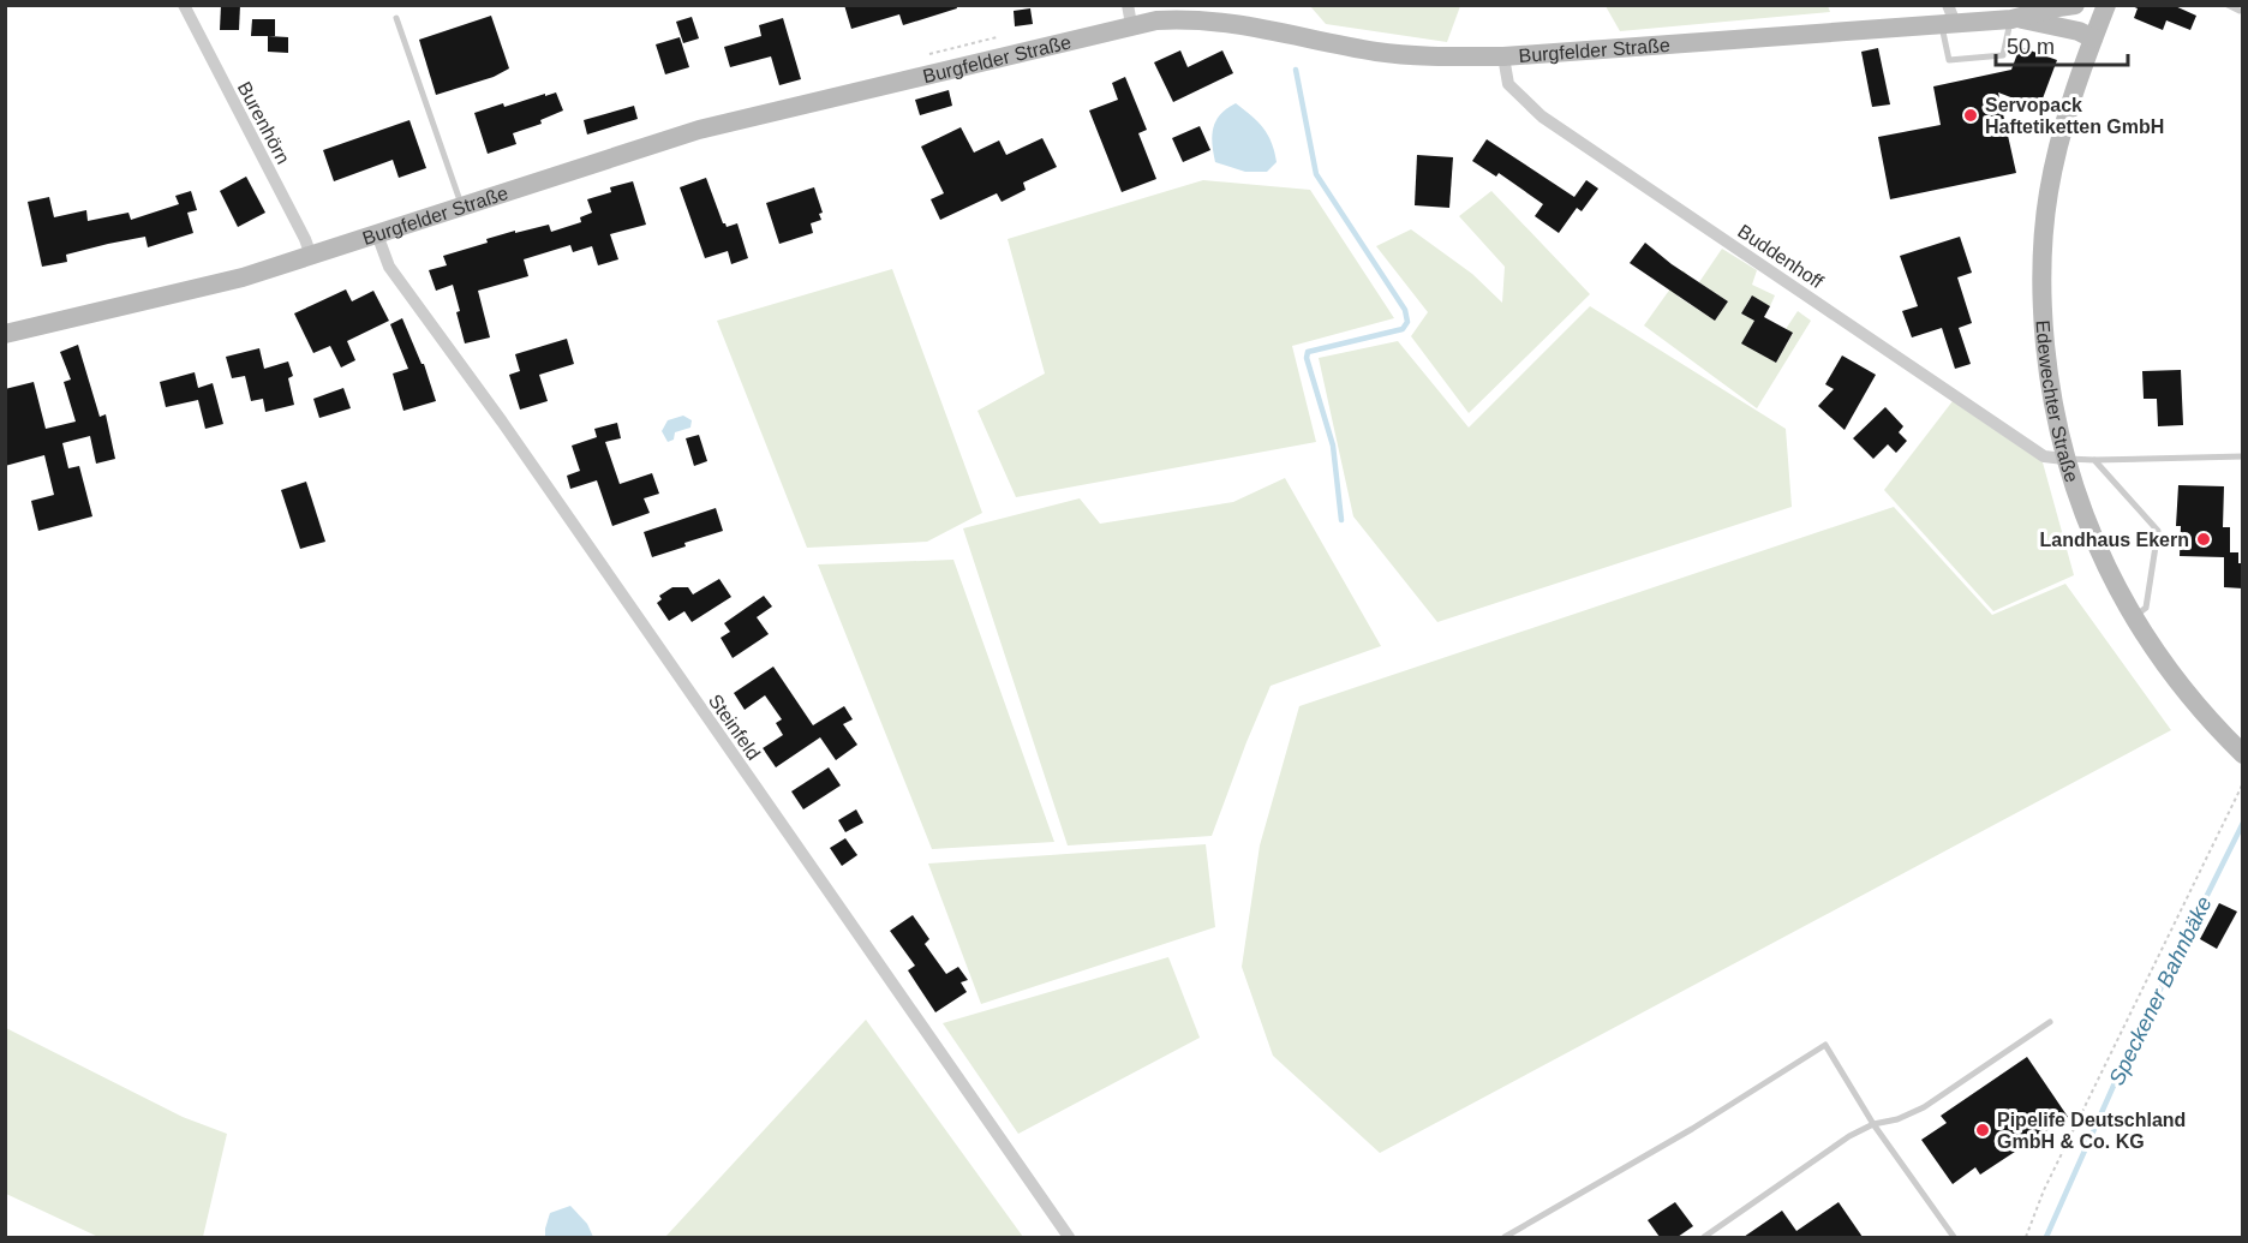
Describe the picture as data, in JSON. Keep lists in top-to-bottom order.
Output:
{
  "streets": {
    "street": [
      "Burgfelder Straße",
      "Burenhörn",
      "Buddenhoff",
      "Edewechter Straße",
      "Steinfeld"
    ]
  },
  "crossings": [
    ["Burgfelder Straße", "Burenhörn"],
    ["Burgfelder Straße", "Buddenhoff"],
    ["Burgfelder Straße", "Edewechter Straße"],
    ["Burgfelder Straße", "Steinfeld"],
    ["Buddenhoff", "Edewechter Straße"]
  ],
  "water": ["Speckener Bahnbäke"],
  "places": ["Servopack Haftetiketten GmbH", "Landhaus Ekern", "Pipelife Deutschland GmbH & Co. KG"],
  "scale_bar": "50 m"
}
